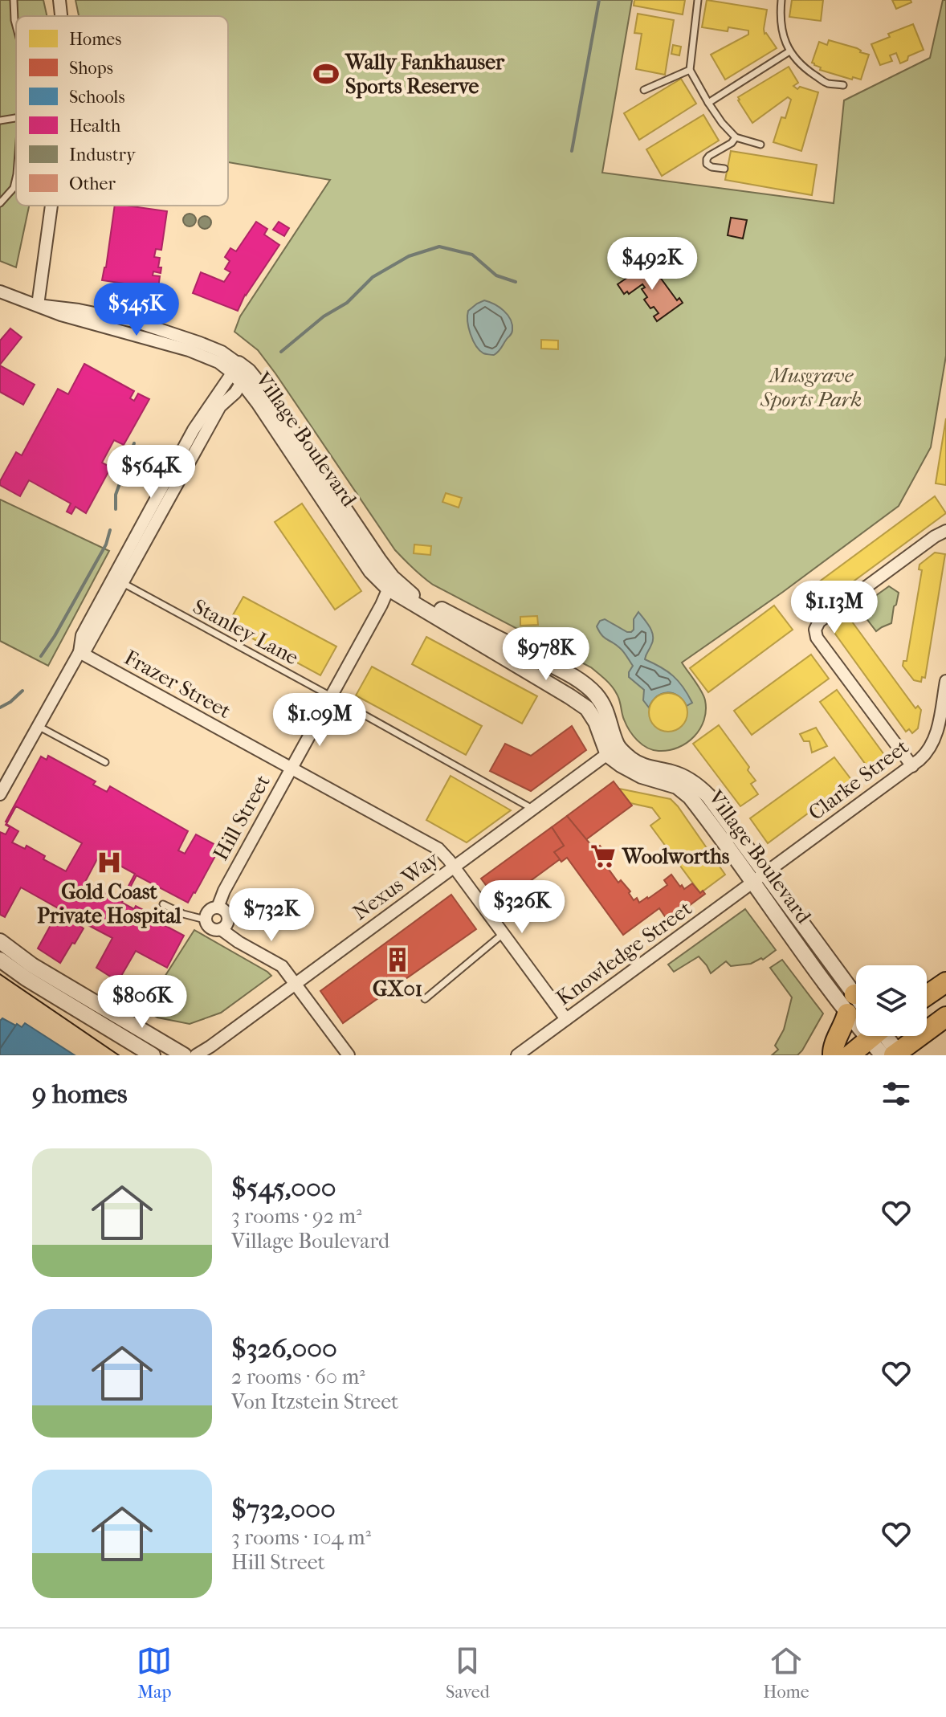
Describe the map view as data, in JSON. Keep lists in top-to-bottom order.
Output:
{
  "streets": {
    "street": [
      "Village Boulevard",
      "Frazer Street",
      "Clarke Street",
      "Hill Street",
      "Nexus Way",
      "Knowledge Street"
    ],
    "lane": ["Stanley Lane"]
  },
  "crossings": [
    ["Village Boulevard", "Clarke Street"],
    ["Village Boulevard", "Hill Street"],
    ["Village Boulevard", "Nexus Way"],
    ["Village Boulevard", "Knowledge Street"],
    ["Stanley Lane", "Hill Street"],
    ["Stanley Lane", "Nexus Way"],
    ["Frazer Street", "Hill Street"],
    ["Frazer Street", "Nexus Way"],
    ["Frazer Street", "Knowledge Street"],
    ["Clarke Street", "Knowledge Street"]
  ],
  "parks": ["Musgrave Sports Park"],
  "places": {
    "sports": ["Wally Fankhauser Sports Reserve"],
    "supermarket": ["Woolworths"],
    "hospital": ["Gold Coast Private Hospital"],
    "building": ["GX01"]
  },
  "legend": [
    "Homes",
    "Shops",
    "Schools",
    "Health",
    "Industry",
    "Other"
  ],
  "page": {
    "price": [
      "$492K",
      "$545K",
      "$564K",
      "$1.13M",
      "$978K",
      "$1.09M",
      "$326K",
      "$732K",
      "$806K"
    ],
    "heading": "9 homes",
    "list": [
      {
        "name": "$545,000",
        "note": "3 rooms · 92 m² · Village Boulevard"
      },
      {
        "name": "$326,000",
        "note": "2 rooms · 60 m² · Von Itzstein Street"
      },
      {
        "name": "$732,000",
        "note": "3 rooms · 104 m² · Hill Street"
      }
    ],
    "tabs": ["Map", "Saved", "Home"]
  }
}
